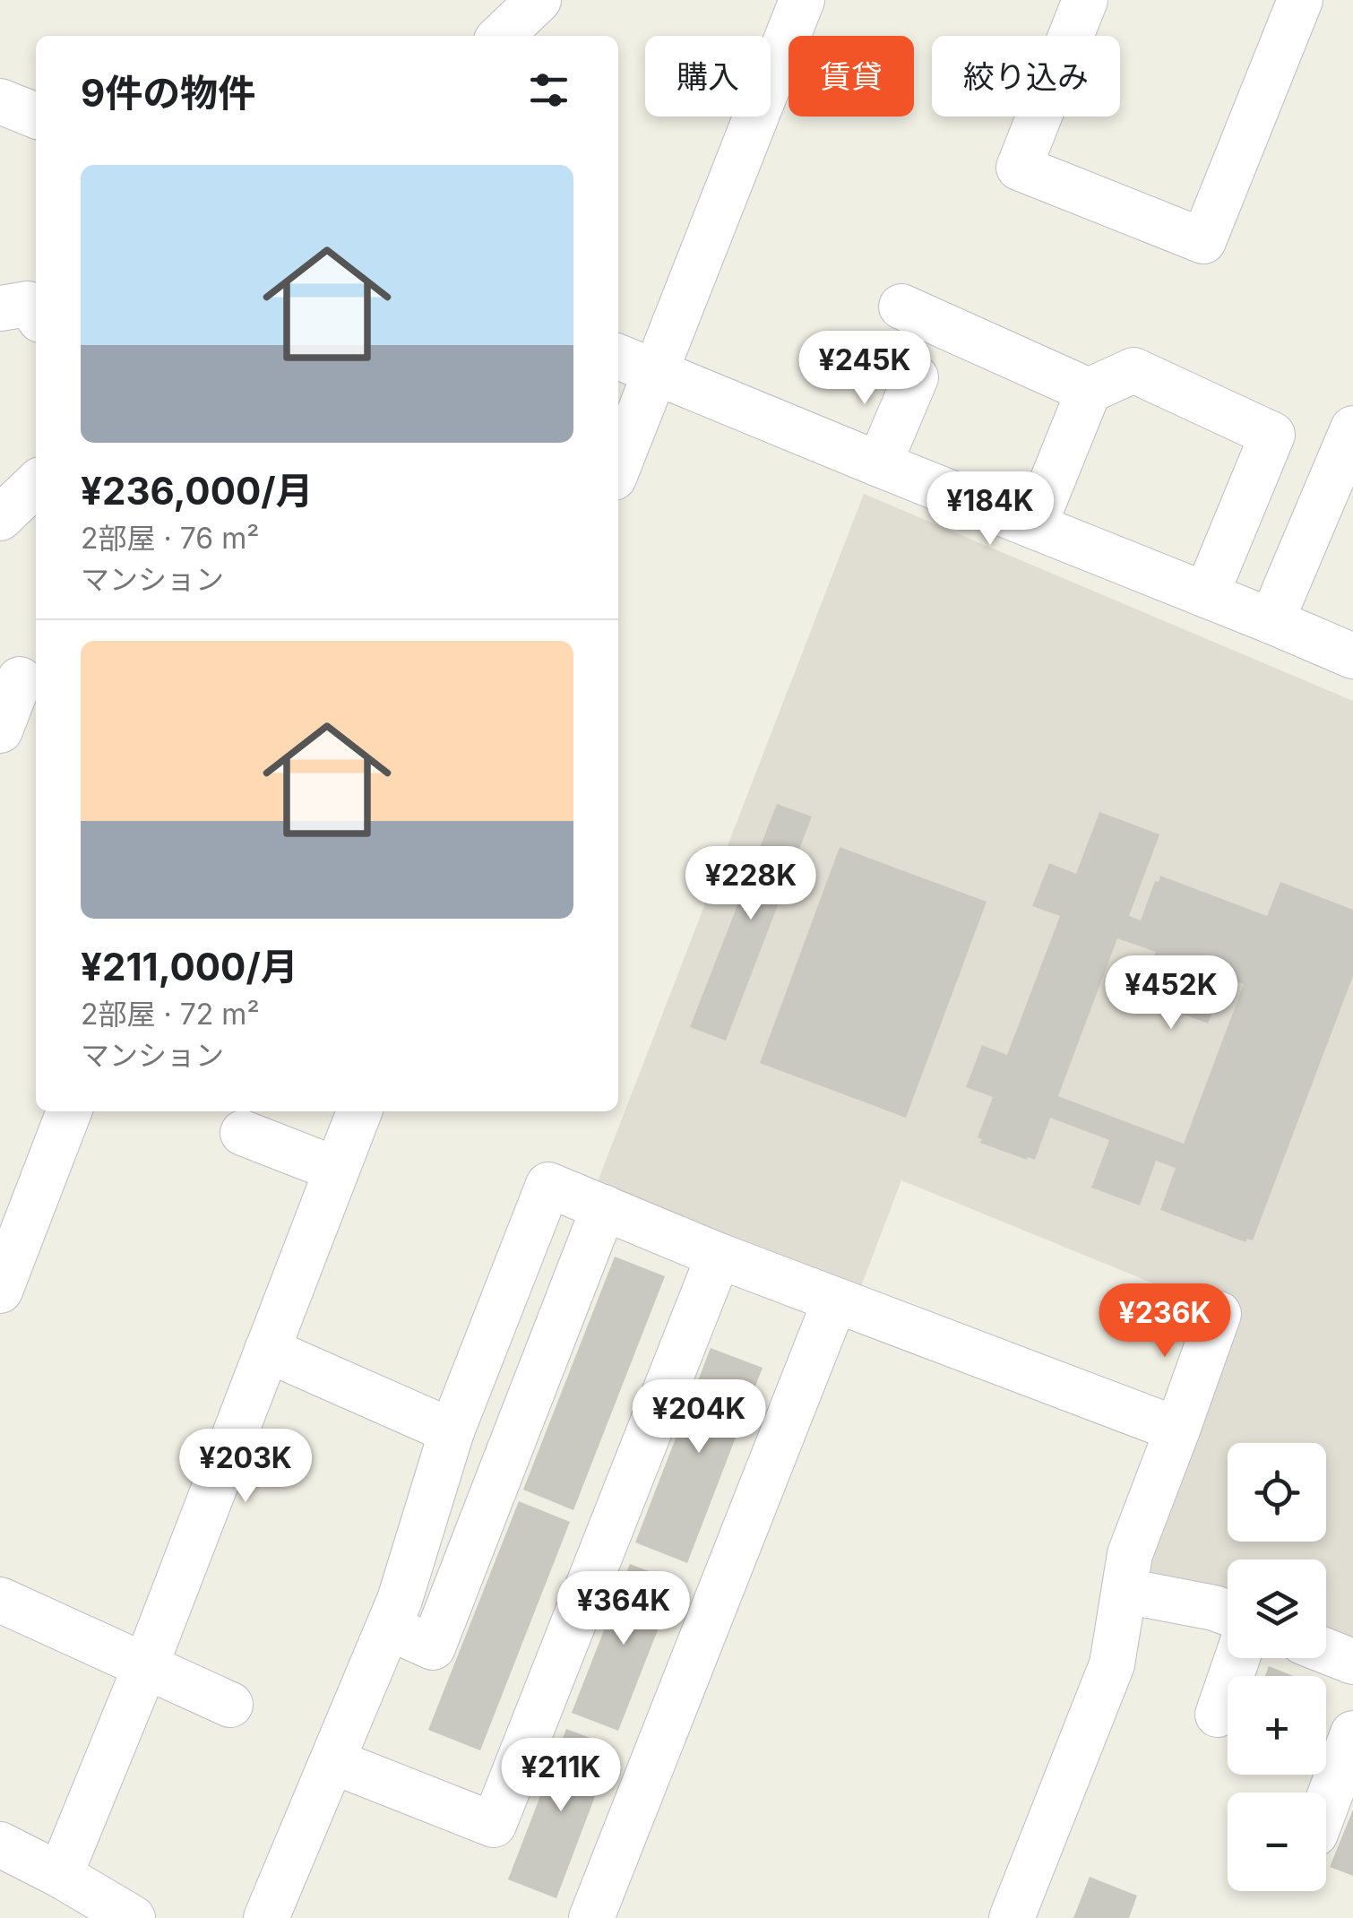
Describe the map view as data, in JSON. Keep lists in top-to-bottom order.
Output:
{
  "page": {
    "chip": ["購入", "賃貸", "絞り込み"],
    "heading": "9件の物件",
    "list": [
      {
        "name": "¥236,000/月",
        "note": "2部屋 · 76 m² · マンション"
      },
      {
        "name": "¥211,000/月",
        "note": "2部屋 · 72 m² · マンション"
      }
    ],
    "price": [
      "¥245K",
      "¥184K",
      "¥228K",
      "¥452K",
      "¥236K",
      "¥204K",
      "¥203K",
      "¥364K",
      "¥211K"
    ],
    "map_buttons": ["+", "−"]
  }
}
